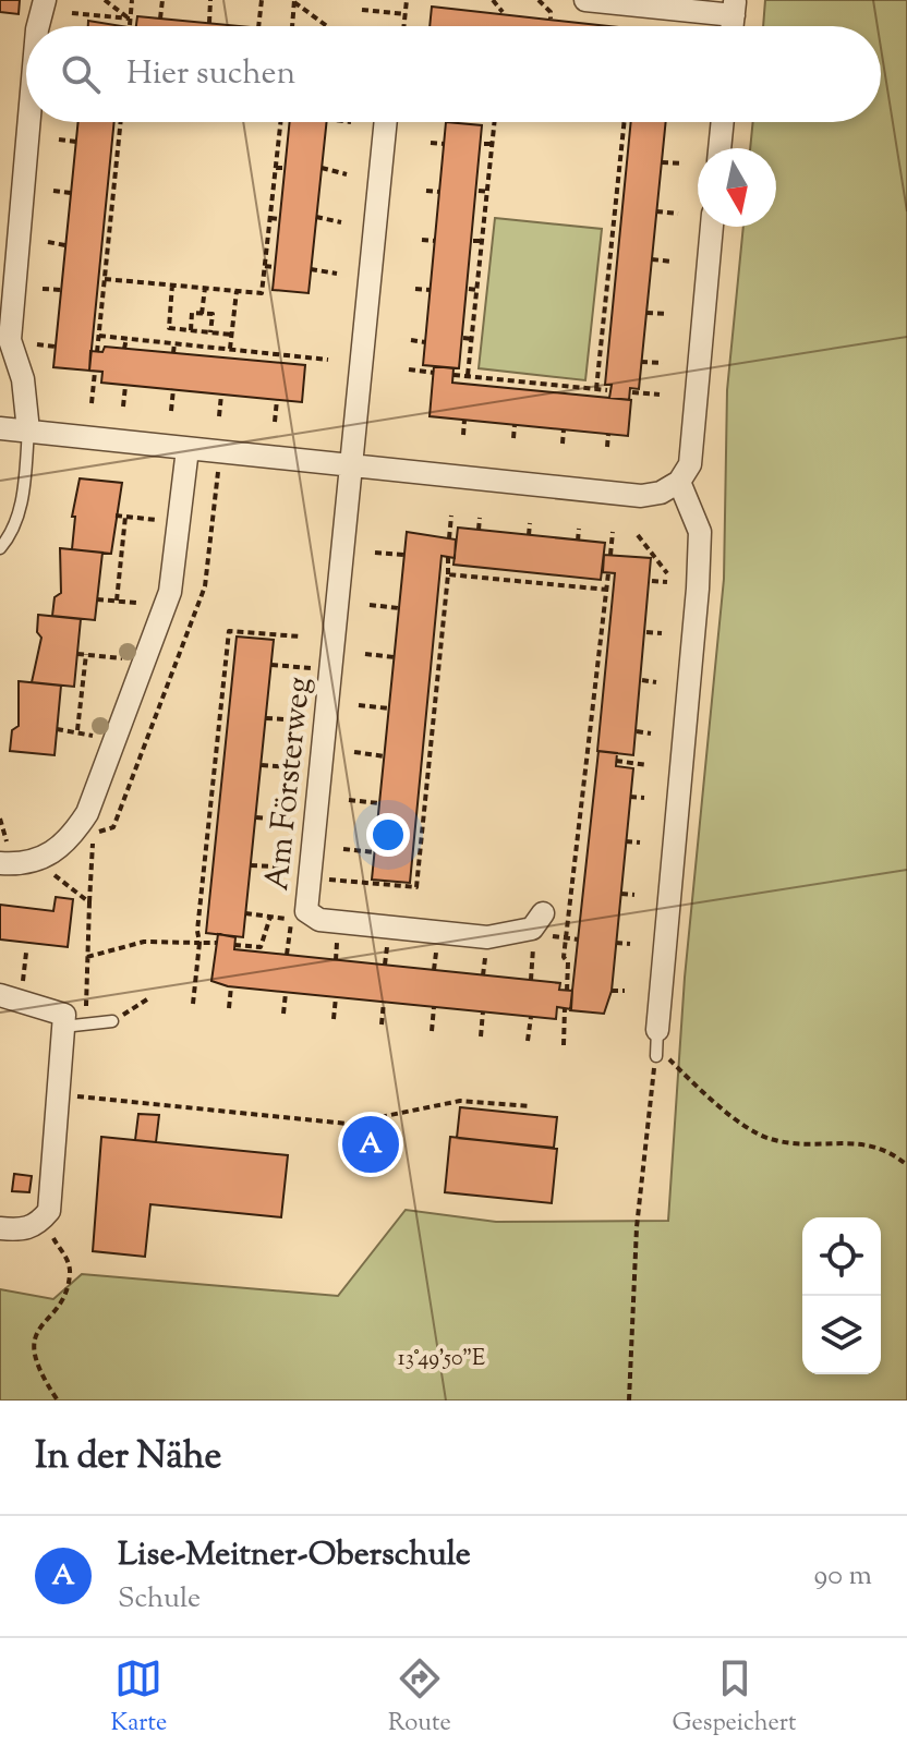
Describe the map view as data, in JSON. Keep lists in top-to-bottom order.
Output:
{
  "streets": {
    "street": ["Am Försterweg"]
  },
  "north": "bottom",
  "page": {
    "search": "Hier suchen",
    "pins": "A",
    "heading": "In der Nähe",
    "list": [
      {
        "mark": "A",
        "name": "Lise-Meitner-Oberschule",
        "note": "Schule",
        "value": "90 m"
      }
    ],
    "nav": ["Karte", "Route", "Gespeichert"]
  },
  "coordinates": ["13°49'50\"E"]
}
